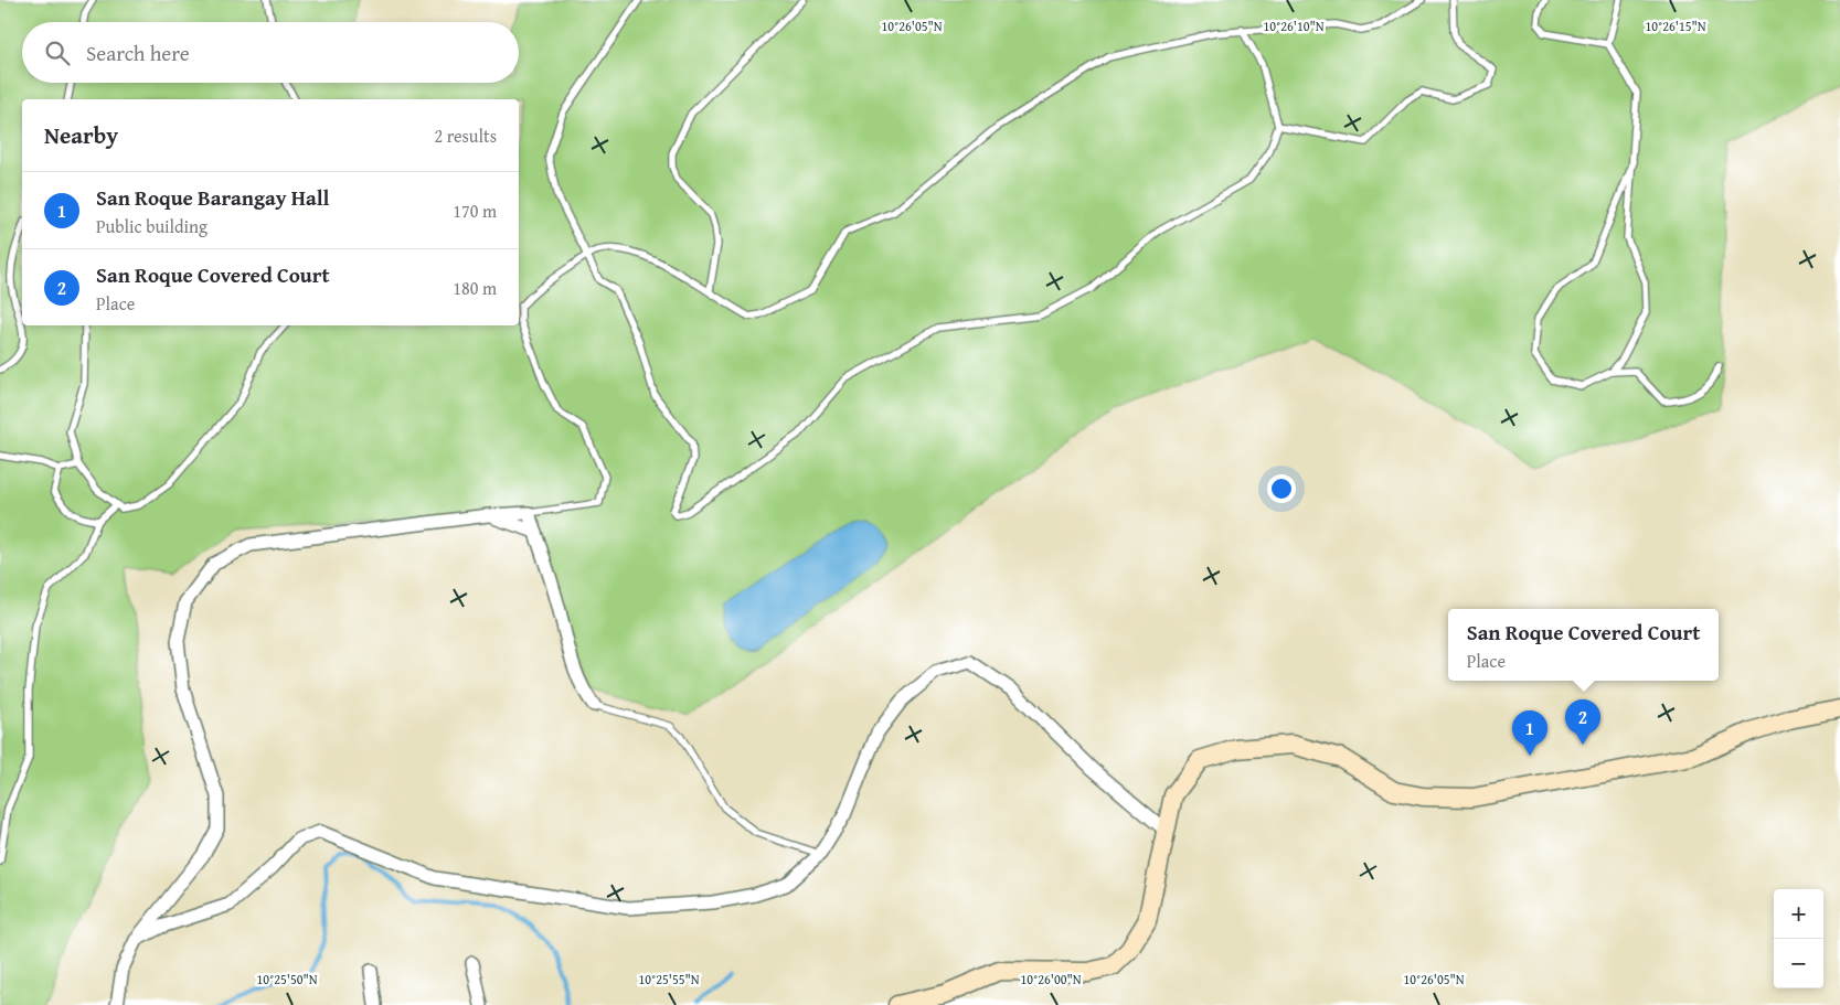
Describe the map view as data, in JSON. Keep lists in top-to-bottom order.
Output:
{
  "page": {
    "search": "Search here",
    "heading": ["Nearby", "2 results"],
    "list": [
      {
        "mark": "1",
        "name": "San Roque Barangay Hall",
        "note": "Public building",
        "value": "170 m"
      },
      {
        "mark": "2",
        "name": "San Roque Covered Court",
        "note": "Place",
        "value": "180 m"
      }
    ],
    "popup": ["San Roque Covered Court", "Place"],
    "pins": ["2", "1"],
    "map_buttons": ["+", "−"]
  },
  "coordinates": [
    "10°26'05\"N",
    "10°26'10\"N",
    "10°26'15\"N",
    "10°25'50\"N",
    "10°25'55\"N",
    "10°26'00\"N"
  ]
}
